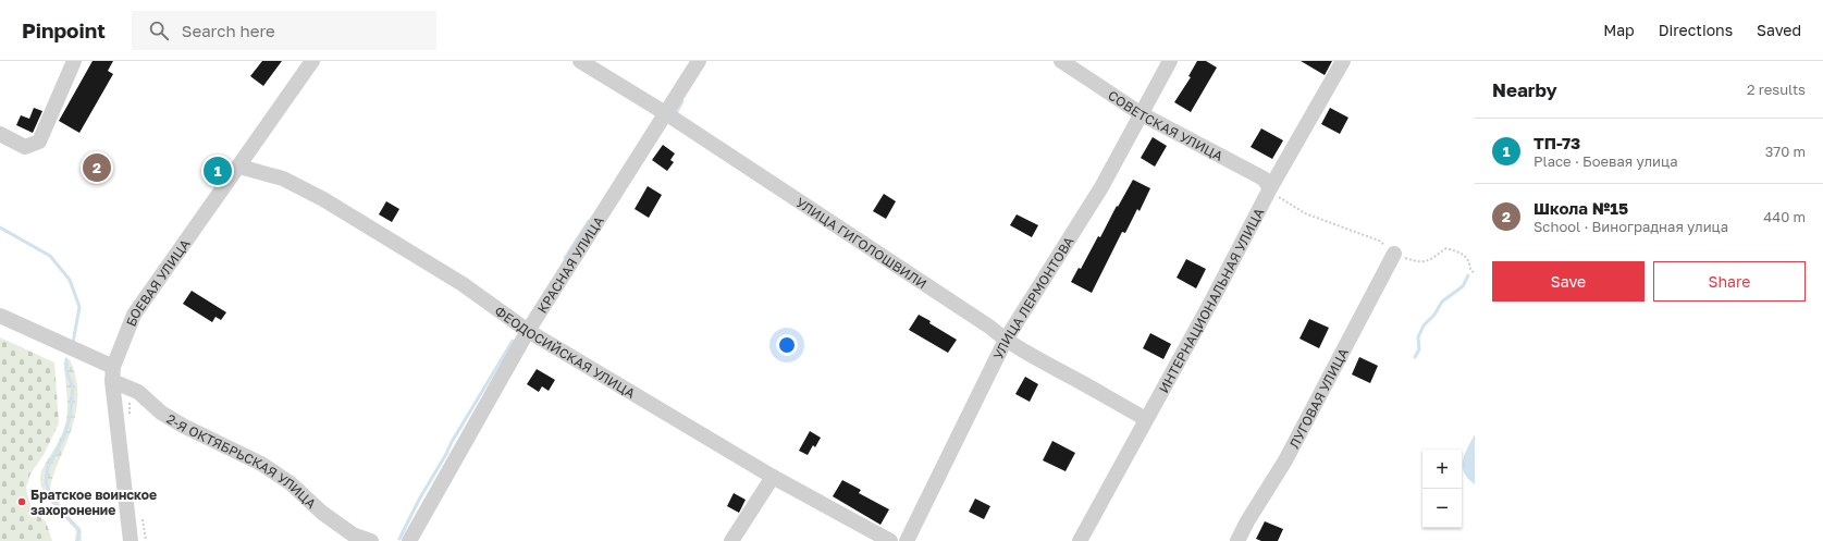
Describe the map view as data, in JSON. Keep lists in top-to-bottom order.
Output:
{
  "streets": {
    "street": [
      "СОВЕТСКАЯ УЛИЦА",
      "УЛИЦА ГИГОЛОШВИЛИ",
      "КРАСНАЯ УЛИЦА",
      "БОЕВАЯ УЛИЦА",
      "УЛИЦА ЛЕРМОНТОВА",
      "ИНТЕРНАЦИОНАЛЬНАЯ УЛИЦА",
      "ФЕОДОСИЙСКАЯ УЛИЦА",
      "ЛУГОВАЯ УЛИЦА",
      "2-Я ОКТЯБРЬСКАЯ УЛИЦА"
    ]
  },
  "crossings": [
    ["СОВЕТСКАЯ УЛИЦА", "УЛИЦА ЛЕРМОНТОВА"],
    ["СОВЕТСКАЯ УЛИЦА", "ИНТЕРНАЦИОНАЛЬНАЯ УЛИЦА"],
    ["УЛИЦА ГИГОЛОШВИЛИ", "КРАСНАЯ УЛИЦА"],
    ["УЛИЦА ГИГОЛОШВИЛИ", "УЛИЦА ЛЕРМОНТОВА"],
    ["УЛИЦА ГИГОЛОШВИЛИ", "ИНТЕРНАЦИОНАЛЬНАЯ УЛИЦА"],
    ["КРАСНАЯ УЛИЦА", "ФЕОДОСИЙСКАЯ УЛИЦА"],
    ["БОЕВАЯ УЛИЦА", "ФЕОДОСИЙСКАЯ УЛИЦА"],
    ["БОЕВАЯ УЛИЦА", "2-Я ОКТЯБРЬСКАЯ УЛИЦА"]
  ],
  "places": ["Братское воинское захоронение"],
  "page": {
    "header": "Pinpoint",
    "search": "Search here",
    "nav": ["Map", "Directions", "Saved"],
    "heading": ["Nearby", "2 results"],
    "list": [
      {
        "mark": "1",
        "name": "ТП-73",
        "note": "Place · Боевая улица",
        "value": "370 m"
      },
      {
        "mark": "2",
        "name": "Школа №15",
        "note": "School · Виноградная улица",
        "value": "440 m"
      }
    ],
    "pins": ["2", "1"],
    "buttons": ["Save", "Share"],
    "map_buttons": ["+", "−"]
  }
}
